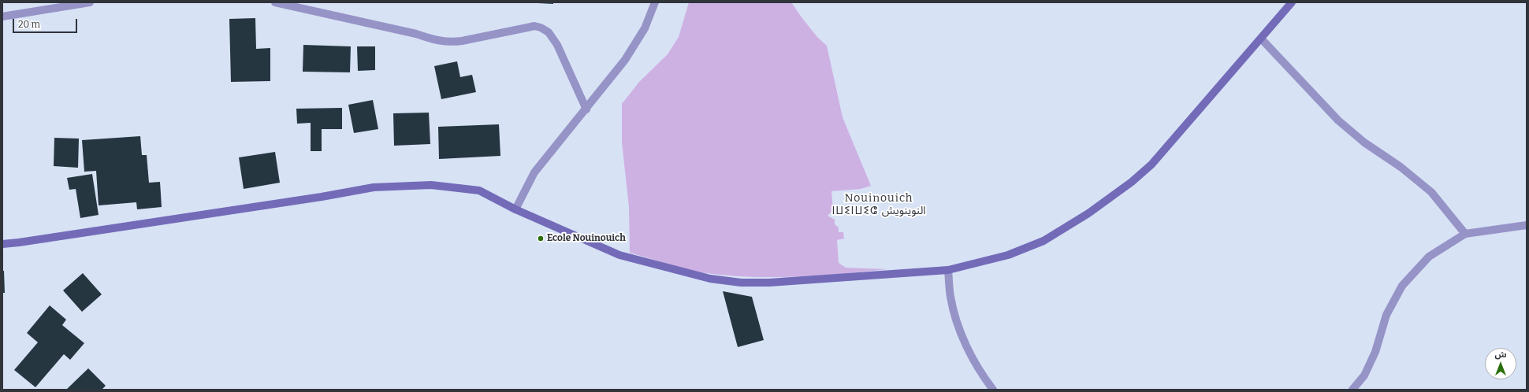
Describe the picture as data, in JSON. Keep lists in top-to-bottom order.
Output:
{
  "districts": ["Nouinouich ⵏⵡⵉⵏⵡⵉⵛ النوينويش"],
  "places": ["Ecole Nouinouich"],
  "scale_bar": "20 m",
  "north": "top"
}
